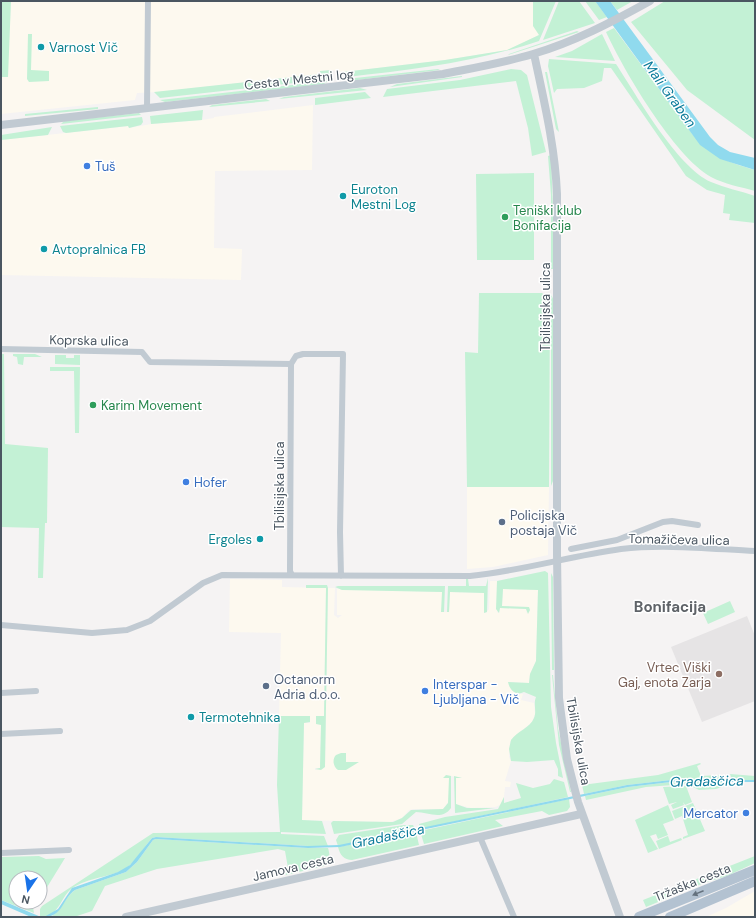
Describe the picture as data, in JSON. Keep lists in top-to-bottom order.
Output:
{
  "streets": {
    "main road": ["Tržaška cesta"],
    "street": [
      "Cesta v Mestni log",
      "Tbilisijska ulica",
      "Koprska ulica",
      "Tomažičeva ulica",
      "Jamova cesta"
    ]
  },
  "crossings": [
    ["Cesta v Mestni log", "Tbilisijska ulica"],
    ["Tbilisijska ulica", "Koprska ulica"],
    ["Tbilisijska ulica", "Tomažičeva ulica"],
    ["Tbilisijska ulica", "Jamova cesta"]
  ],
  "districts": ["Bonifacija"],
  "water": ["Mali Graben", "Gradaščica"],
  "places": [
    "Varnost Vič",
    "Tuš",
    "Euroton Mestni Log",
    "Teniški klub Bonifacija",
    "Avtopralnica FB",
    "Karim Movement",
    "Hofer",
    "Policijska postaja Vič",
    "Ergoles",
    "Vrtec Viški Gaj, enota Zarja",
    "Octanorm Adria d.o.o.",
    "Interspar - Ljubljana - Vič",
    "Termotehnika",
    "Mercator"
  ],
  "north": "bottom"
}
